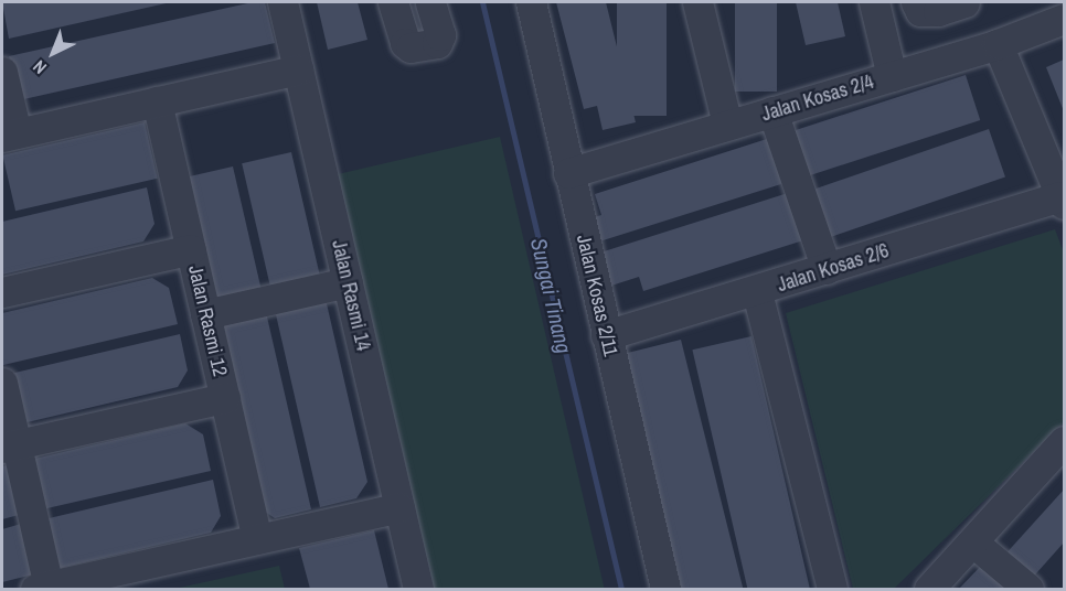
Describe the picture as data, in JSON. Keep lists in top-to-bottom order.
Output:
{
  "streets": {
    "street": [
      "Jalan Kosas 2/4",
      "Jalan Kosas 2/6",
      "Jalan Rasmi 14",
      "Jalan Kosas 2/11",
      "Jalan Rasmi 12"
    ]
  },
  "crossings": [
    ["Jalan Kosas 2/4", "Jalan Kosas 2/11"],
    ["Jalan Kosas 2/6", "Jalan Kosas 2/11"]
  ],
  "water": ["Sungai Tinang"],
  "north": "bottom left"
}
